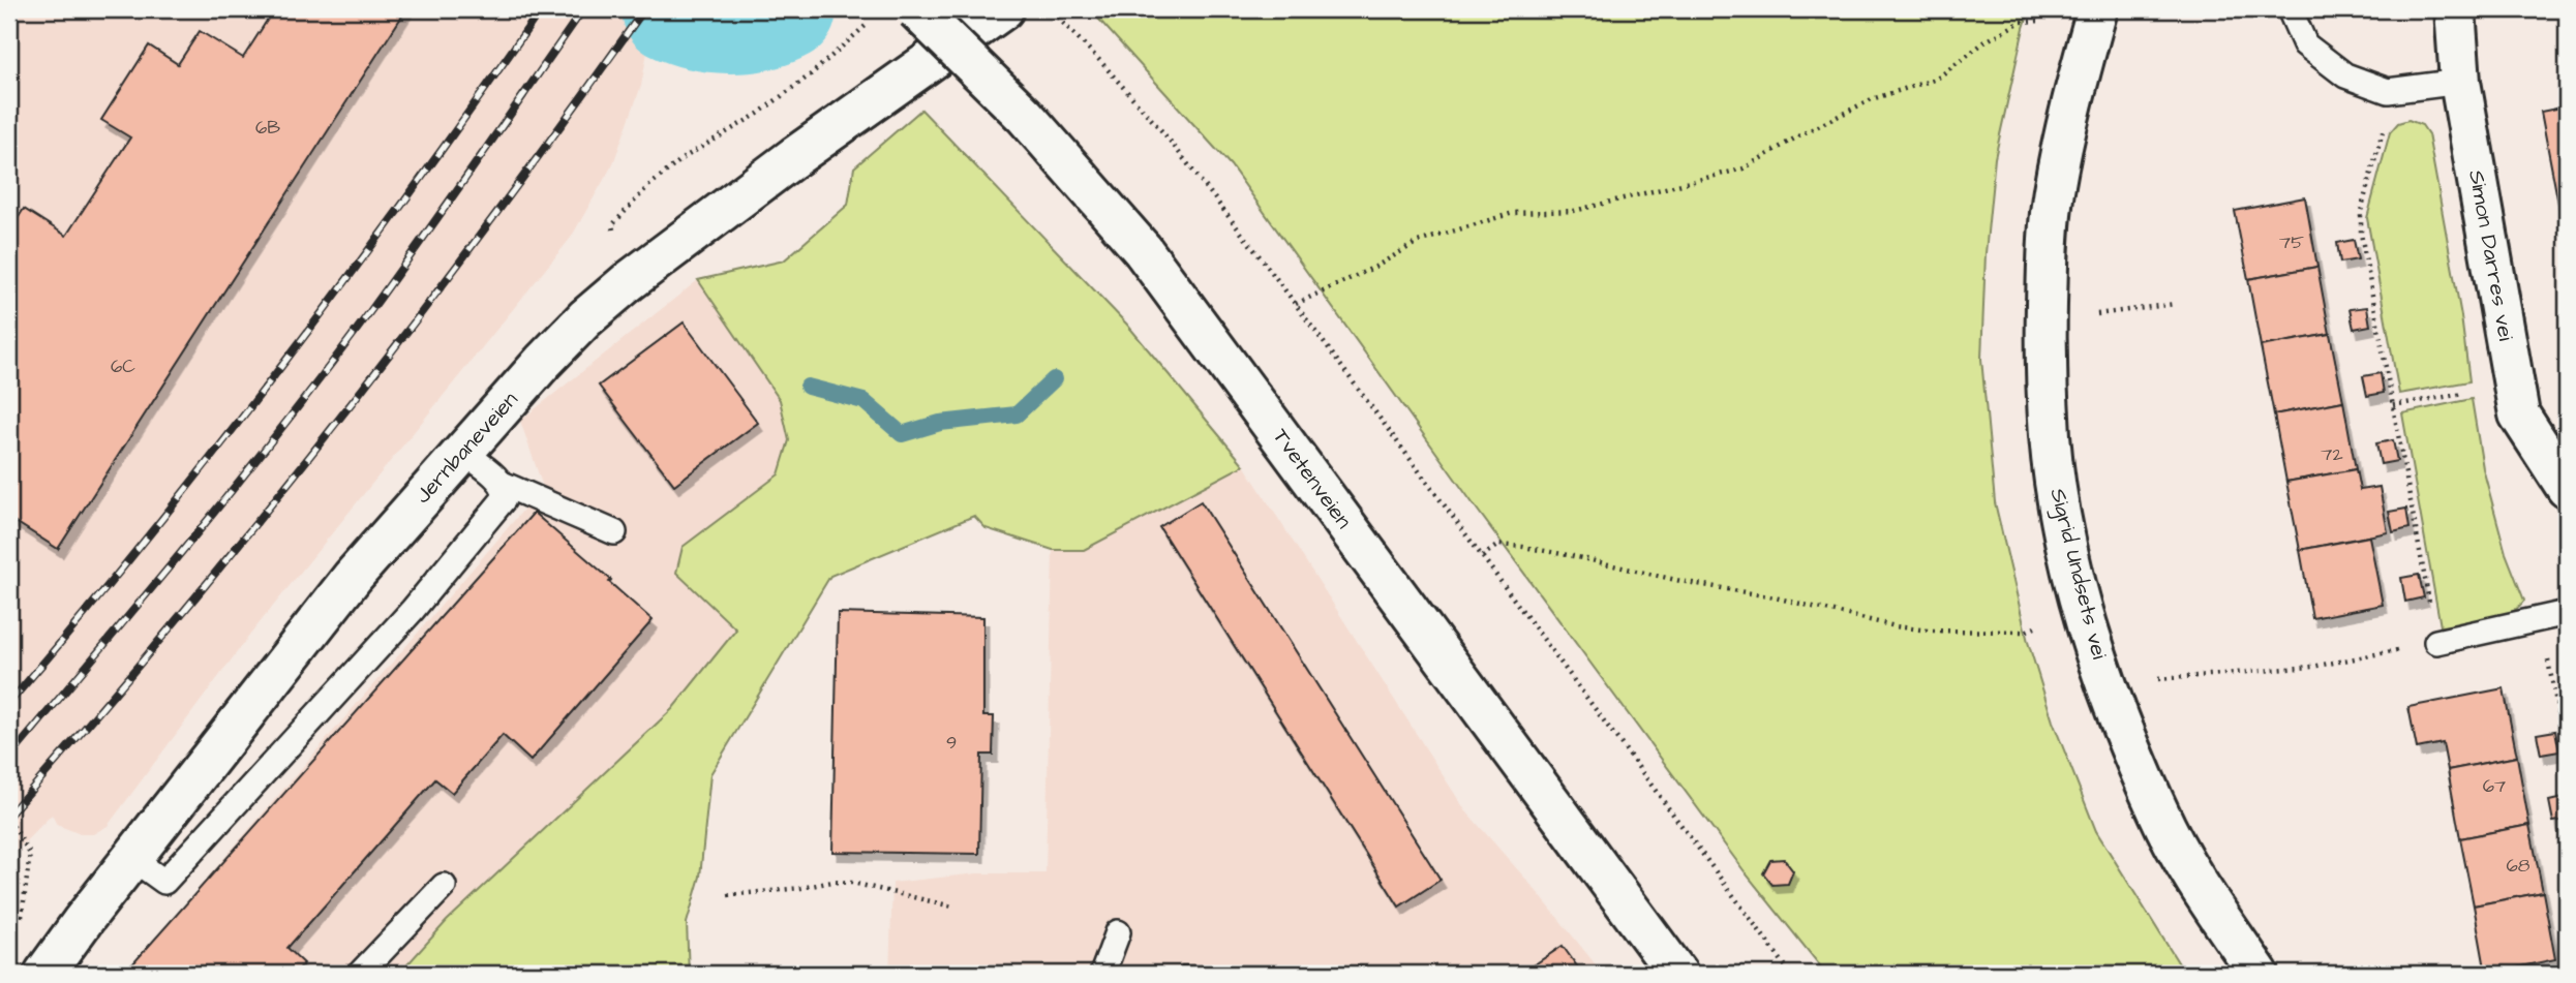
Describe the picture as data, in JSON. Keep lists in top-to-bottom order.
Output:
{
  "streets": {
    "street": [
      "Simon Darres vei",
      "Jernbaneveien",
      "Tvetenveien",
      "Sigrid Undsets vei"
    ]
  },
  "house_numbers": [
    "6B",
    "75",
    "6C",
    "72",
    "9",
    "67",
    "68"
  ]
}
